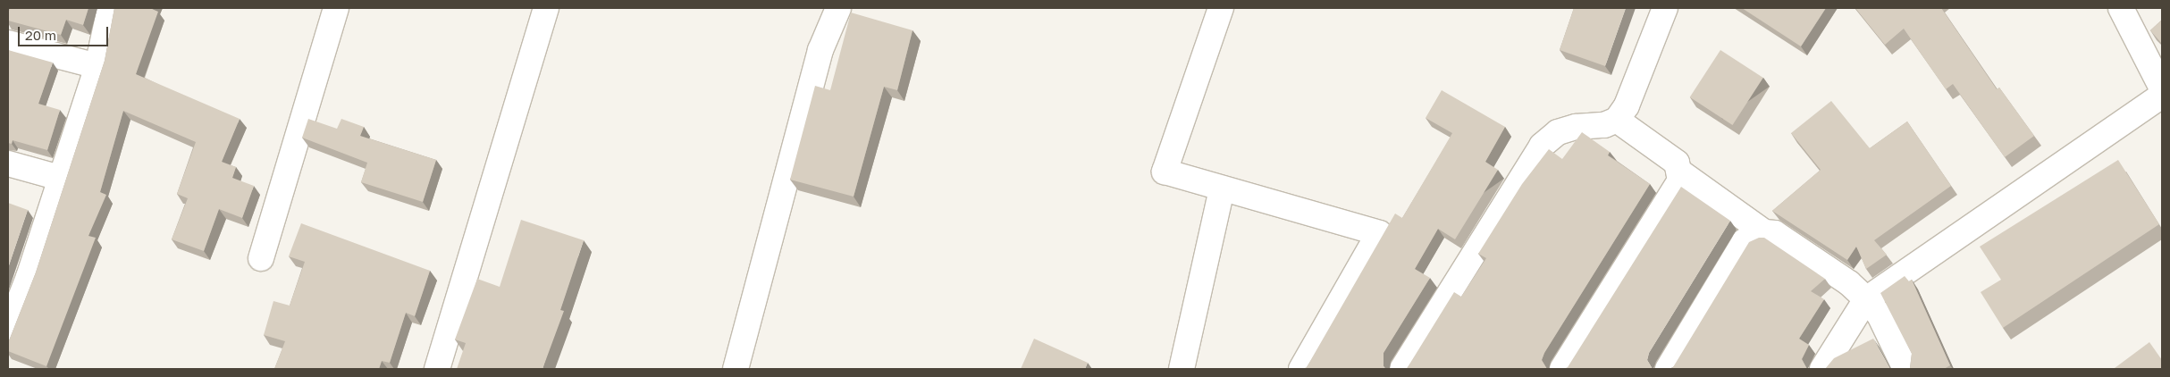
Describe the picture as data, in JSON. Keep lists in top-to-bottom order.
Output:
{
  "scale_bar": "20 m"
}
